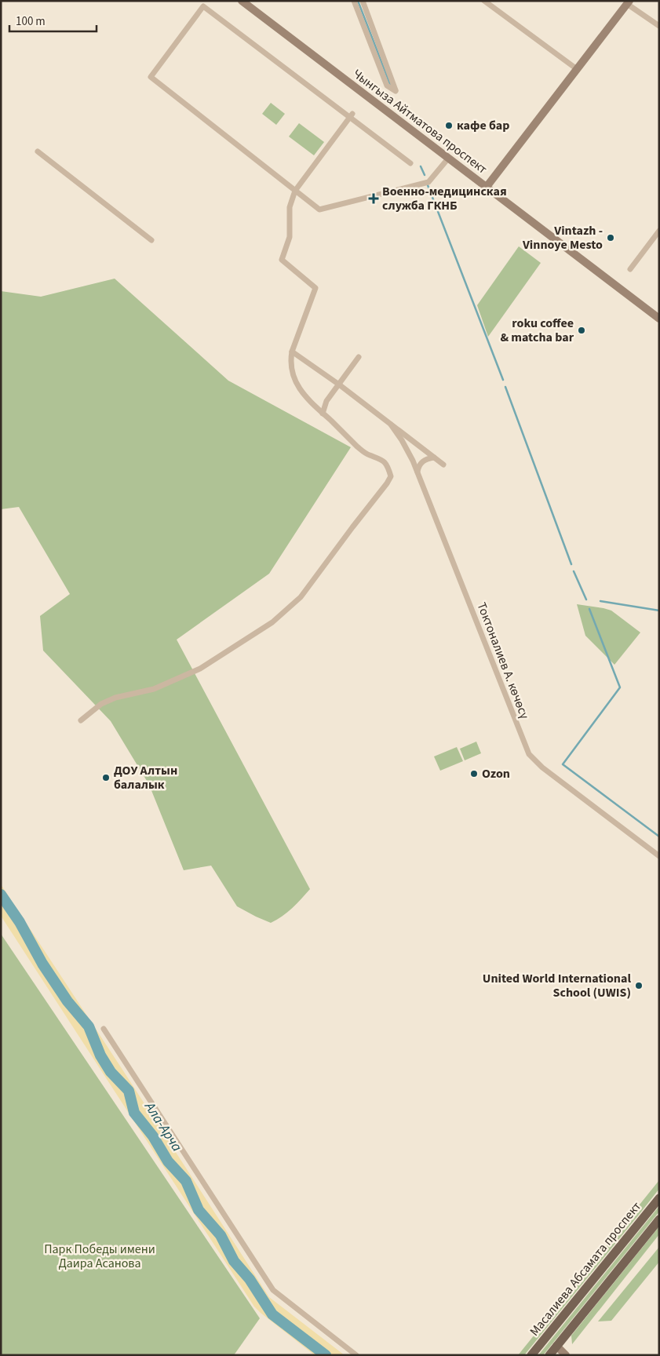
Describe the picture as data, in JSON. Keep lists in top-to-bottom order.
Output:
{
  "streets": {
    "main road": ["Чынгыза Айтматова проспект", "Масалиева Абсамата проспект"],
    "street": ["Токтоналиев А. көчөсү"]
  },
  "water": ["Ала-Арча"],
  "parks": ["Парк Победы имени Даира Асанова"],
  "places": {
    "other": [
      "кафе бар",
      "Vintazh - Vinnoye Mesto",
      "roku coffee & matcha bar",
      "Ozon",
      "ДОУ Алтын балалык",
      "United World International School (UWIS)"
    ],
    "health": ["Военно-медицинская служба ГКНБ"]
  },
  "scale_bar": "100 m"
}
